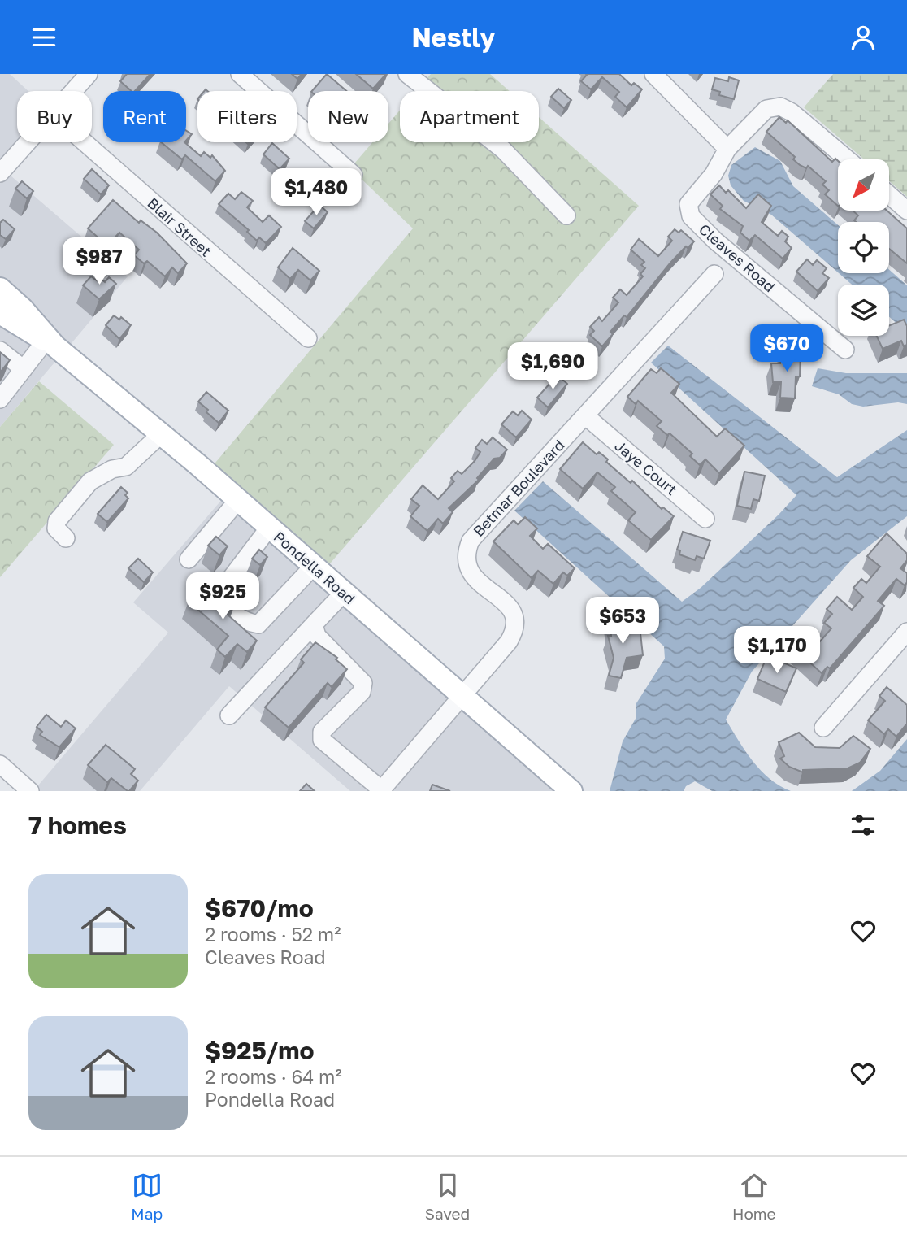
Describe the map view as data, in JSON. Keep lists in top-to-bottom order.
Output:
{
  "streets": {
    "main road": ["Pondella Road"],
    "street": [
      "Blair Street",
      "Cleaves Road",
      "Jaye Court",
      "Betmar Boulevard"
    ]
  },
  "crossings": [
    ["Jaye Court", "Betmar Boulevard"],
    ["Betmar Boulevard", "Pondella Road"]
  ],
  "north": "bottom left",
  "page": {
    "header": "Nestly",
    "chip": [
      "Buy",
      "Rent",
      "Filters",
      "New",
      "Apartment"
    ],
    "price": [
      "$1,480",
      "$987",
      "$670",
      "$1,690",
      "$925",
      "$653",
      "$1,170"
    ],
    "heading": "7 homes",
    "list": [
      {
        "name": "$670/mo",
        "note": "2 rooms · 52 m² · Cleaves Road"
      },
      {
        "name": "$925/mo",
        "note": "2 rooms · 64 m² · Pondella Road"
      }
    ],
    "tabs": ["Map", "Saved", "Home"]
  }
}
